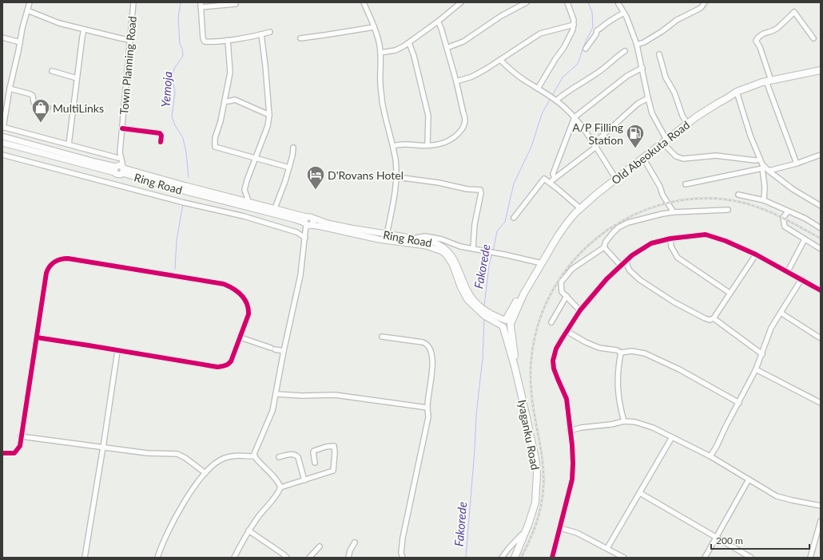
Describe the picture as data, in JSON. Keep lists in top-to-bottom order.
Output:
{
  "streets": {
    "highway": ["Old Abeokuta Road", "Iyaganku Road"],
    "main road": ["Ring Road"],
    "street": ["Town Planning Road"]
  },
  "crossings": [
    ["Town Planning Road", "Ring Road"],
    ["Old Abeokuta Road", "Ring Road"],
    ["Old Abeokuta Road", "Iyaganku Road"],
    ["Ring Road", "Iyaganku Road"]
  ],
  "water": ["Yemoja", "Fakorede"],
  "places": {
    "shop": ["MultiLinks"],
    "fuel station": ["A/P Filling Station"],
    "hotel": ["D'Rovans Hotel"]
  },
  "scale_bar": "200 m"
}
